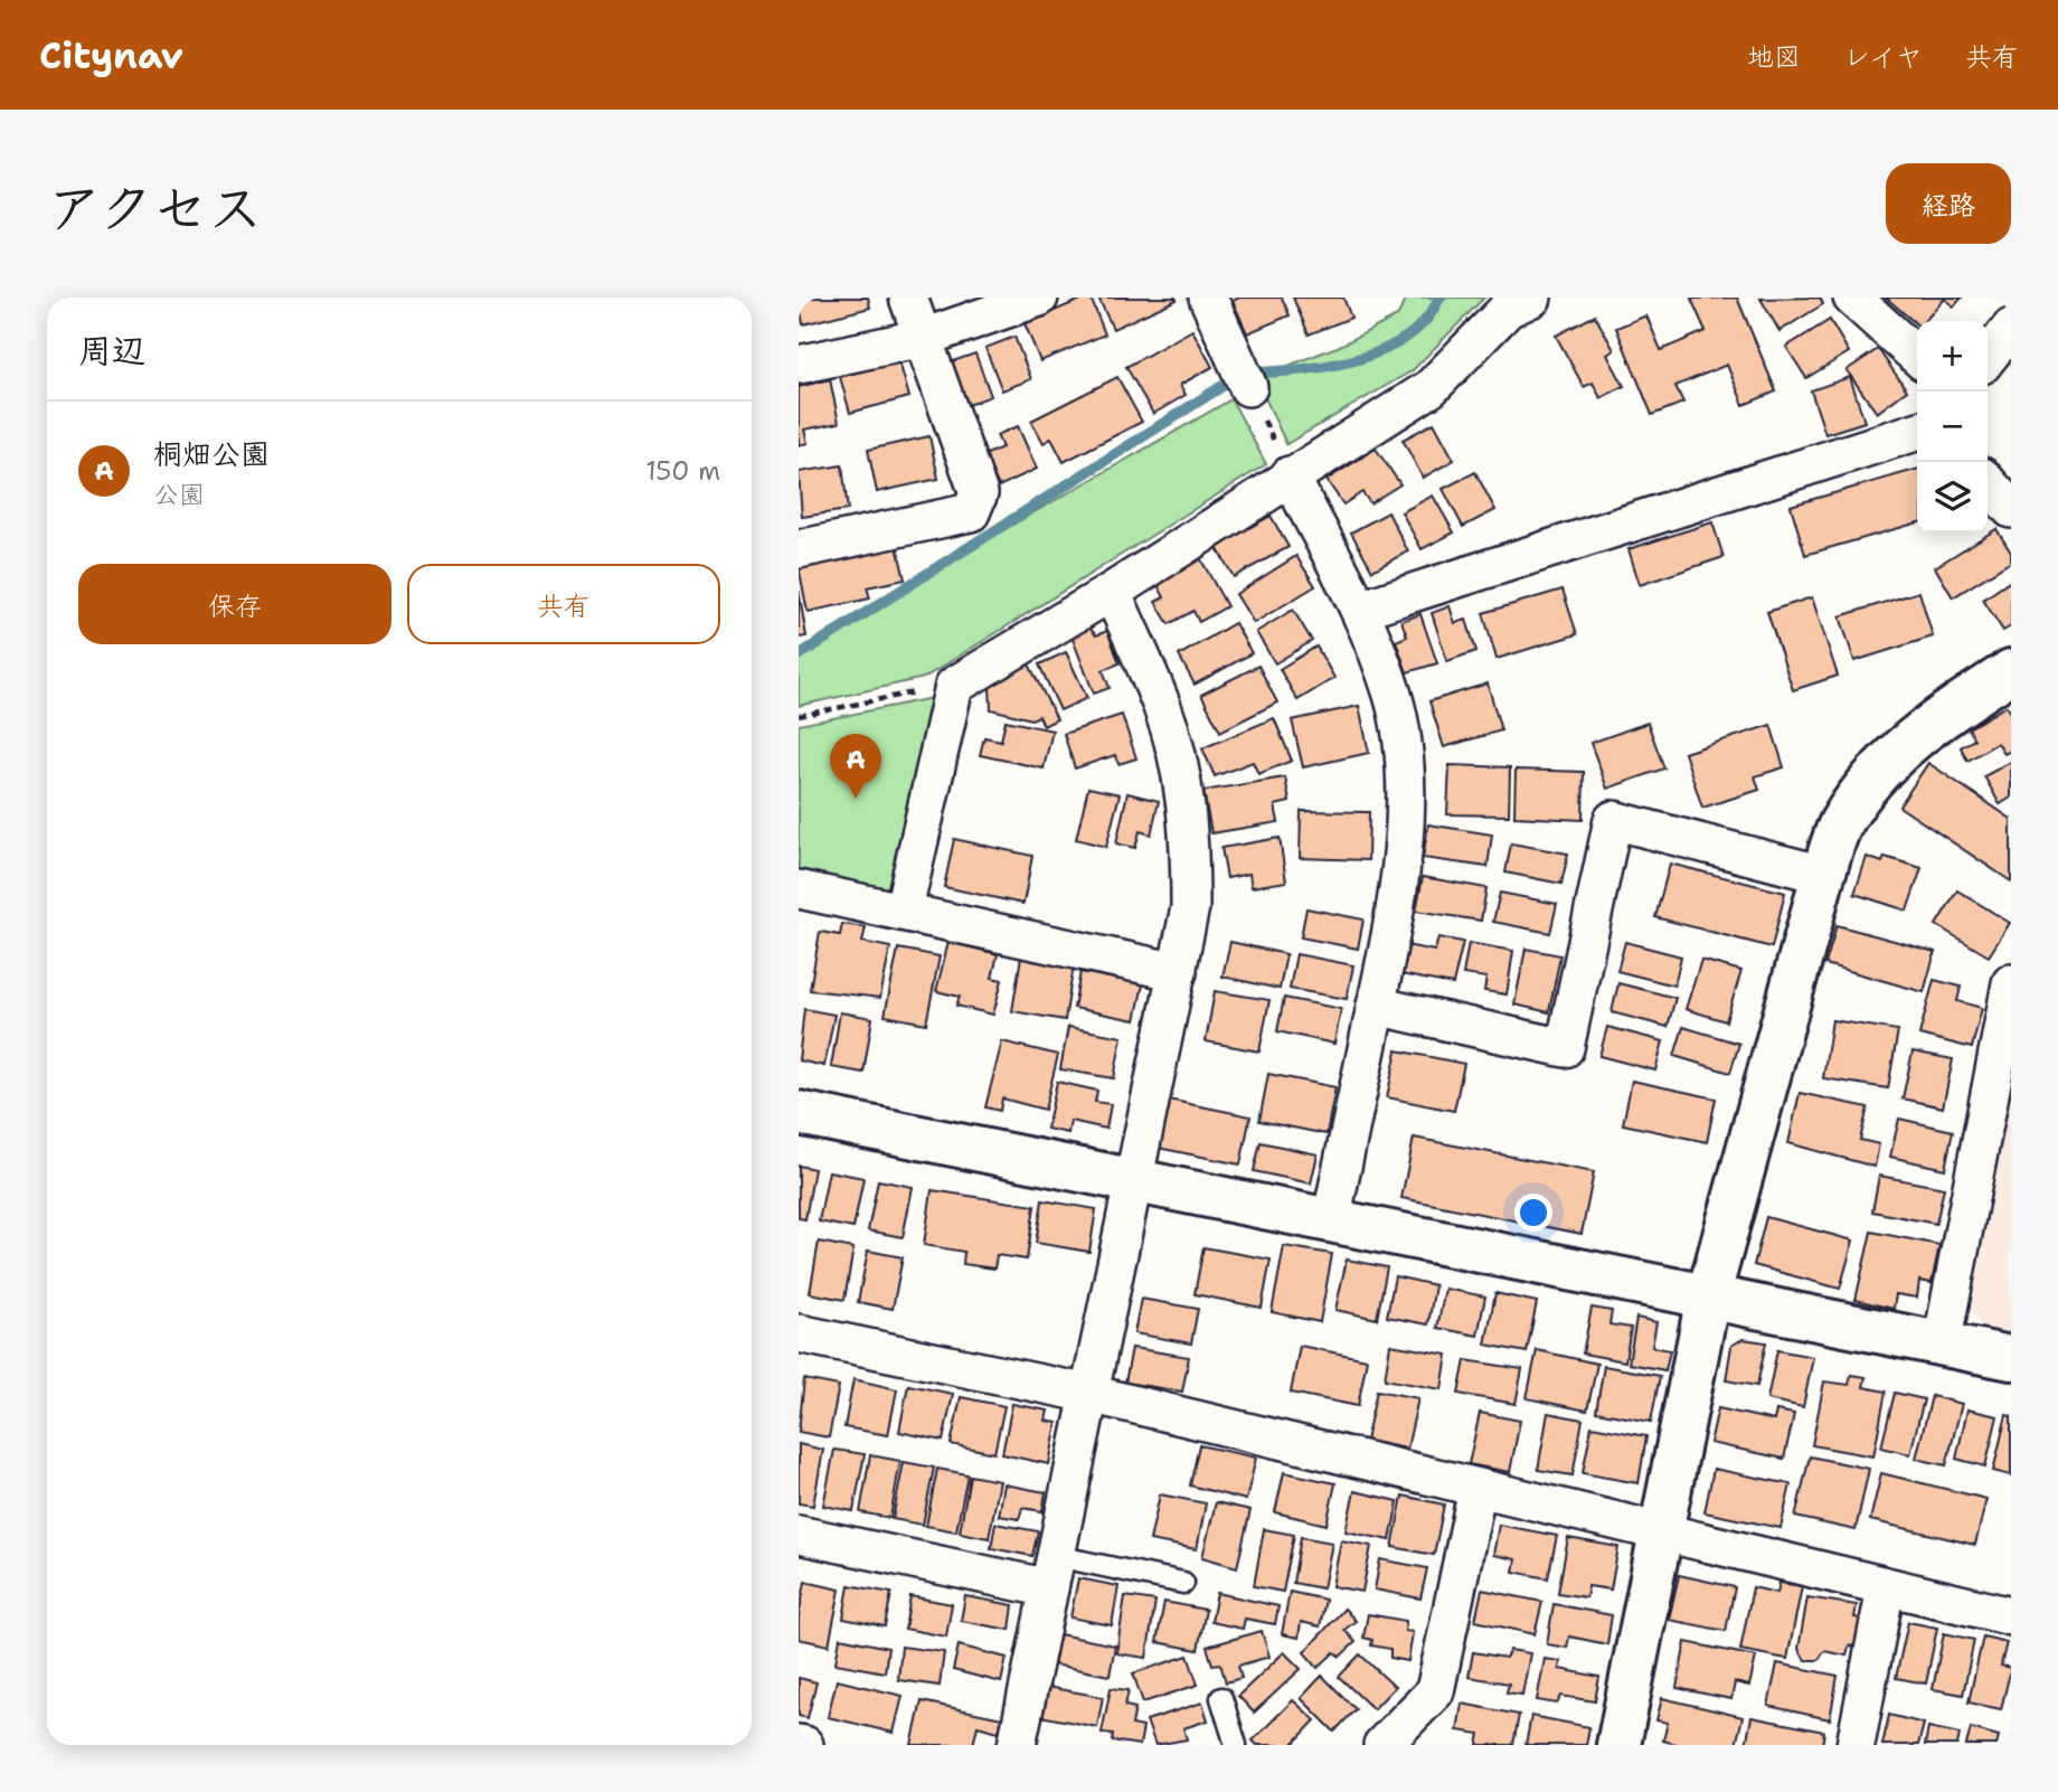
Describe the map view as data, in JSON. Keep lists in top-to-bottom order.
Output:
{
  "page": {
    "header": "Citynav",
    "nav": ["地図", "レイヤ", "共有"],
    "title": "アクセス",
    "buttons": [
      "経路",
      ["保存", "共有"]
    ],
    "heading": "周辺",
    "map_buttons": ["+", "−"],
    "list": [
      {
        "mark": "A",
        "name": "桐畑公園",
        "note": "公園",
        "value": "150 m"
      }
    ],
    "pins": "A"
  }
}
